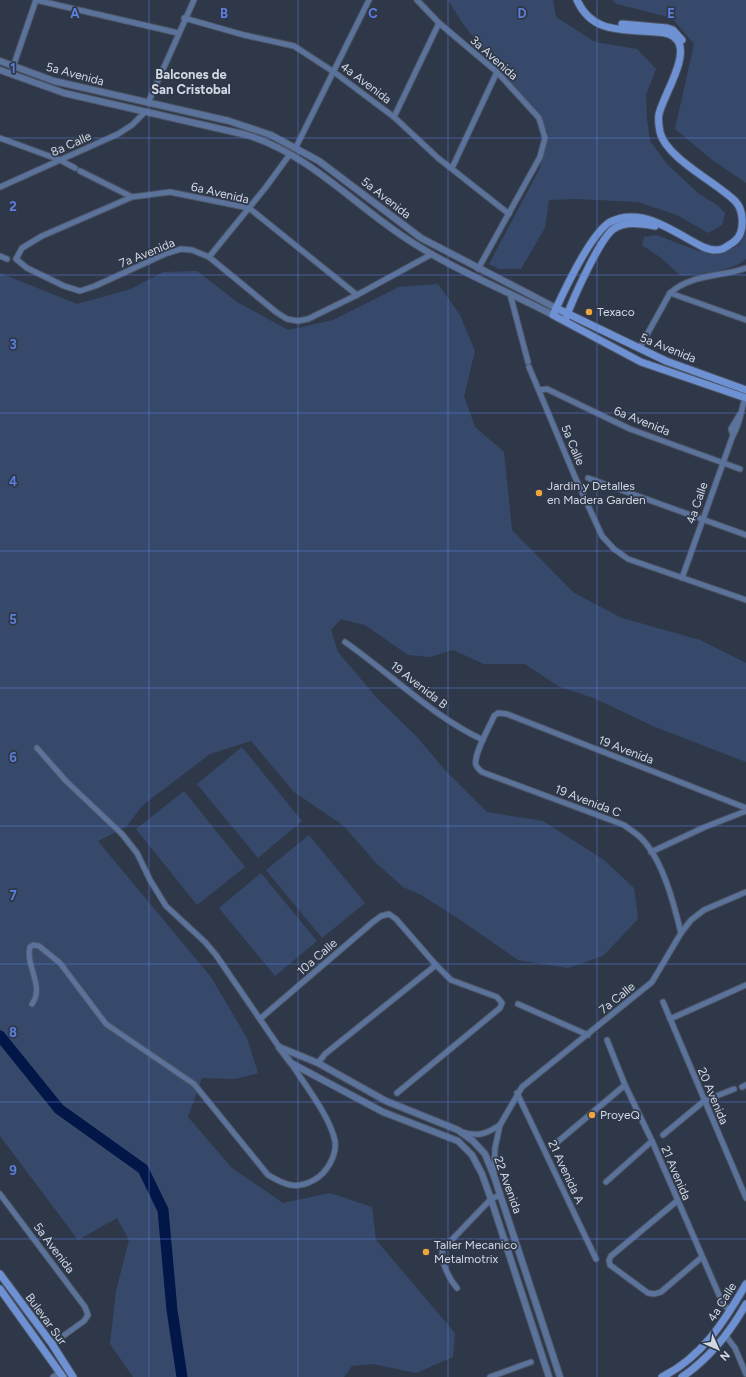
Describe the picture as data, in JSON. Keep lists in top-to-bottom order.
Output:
{
  "streets": {
    "main road": ["5a Avenida", "4a Calle", "Bulevar Sur"],
    "street": [
      "3a Avenida",
      "4a Avenida",
      "8a Calle",
      "6a Avenida",
      "7a Avenida",
      "5a Calle",
      "19 Avenida B",
      "19 Avenida",
      "19 Avenida C",
      "10a Calle",
      "7a Calle",
      "20 Avenida",
      "21 Avenida A",
      "21 Avenida",
      "22 Avenida"
    ]
  },
  "crossings": [
    ["3a Avenida", "4a Avenida"],
    ["5a Avenida", "8a Calle"],
    ["5a Avenida", "5a Calle"],
    ["5a Avenida", "4a Calle"],
    ["5a Avenida", "Bulevar Sur"],
    ["6a Avenida", "7a Avenida"],
    ["6a Avenida", "5a Calle"],
    ["6a Avenida", "4a Calle"],
    ["5a Calle", "4a Calle"],
    ["4a Calle", "21 Avenida"],
    ["19 Avenida B", "19 Avenida"],
    ["19 Avenida B", "19 Avenida C"],
    ["19 Avenida", "19 Avenida C"],
    ["19 Avenida C", "7a Calle"],
    ["7a Calle", "21 Avenida A"],
    ["7a Calle", "22 Avenida"]
  ],
  "districts": ["Balcones de San Cristobal"],
  "places": [
    "Texaco",
    "Jardin y Detalles en Madera Garden",
    "ProyeQ",
    "Taller Mecanico Metalmotrix"
  ],
  "north": "bottom right",
  "grid": {
    "columns": [
      "A",
      "B",
      "C",
      "D",
      "E"
    ],
    "rows": [
      "1",
      "2",
      "3",
      "4",
      "5",
      "6",
      "7",
      "8",
      "9"
    ]
  }
}
